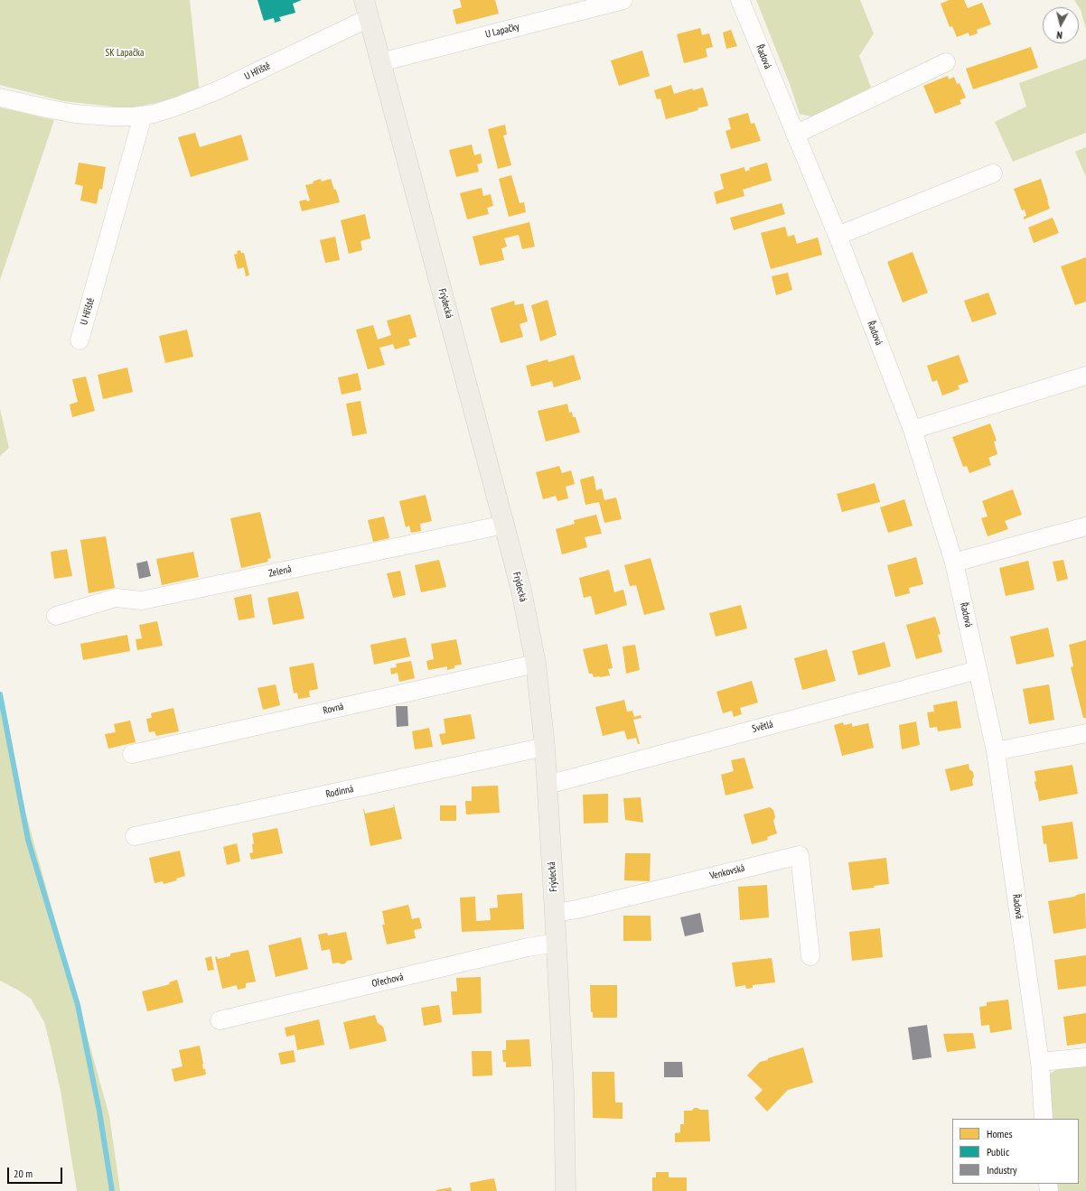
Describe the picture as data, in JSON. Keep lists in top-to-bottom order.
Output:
{
  "streets": {
    "main road": ["Frýdecká"],
    "street": [
      "U Lapačky",
      "Řadová",
      "U Hřiště",
      "Zelená",
      "Rovná",
      "Světlá",
      "Rodinná",
      "Venkovská",
      "Ořechová"
    ]
  },
  "crossings": [
    ["U Lapačky", "Frýdecká"],
    ["Řadová", "Světlá"],
    ["U Hřiště", "Frýdecká"],
    ["Frýdecká", "Zelená"],
    ["Frýdecká", "Rovná"],
    ["Frýdecká", "Světlá"],
    ["Frýdecká", "Rodinná"],
    ["Frýdecká", "Venkovská"],
    ["Frýdecká", "Ořechová"]
  ],
  "parks": ["SK Lapačka"],
  "legend": ["Homes", "Public", "Industry"],
  "scale_bar": "20 m",
  "north": "bottom"
}
